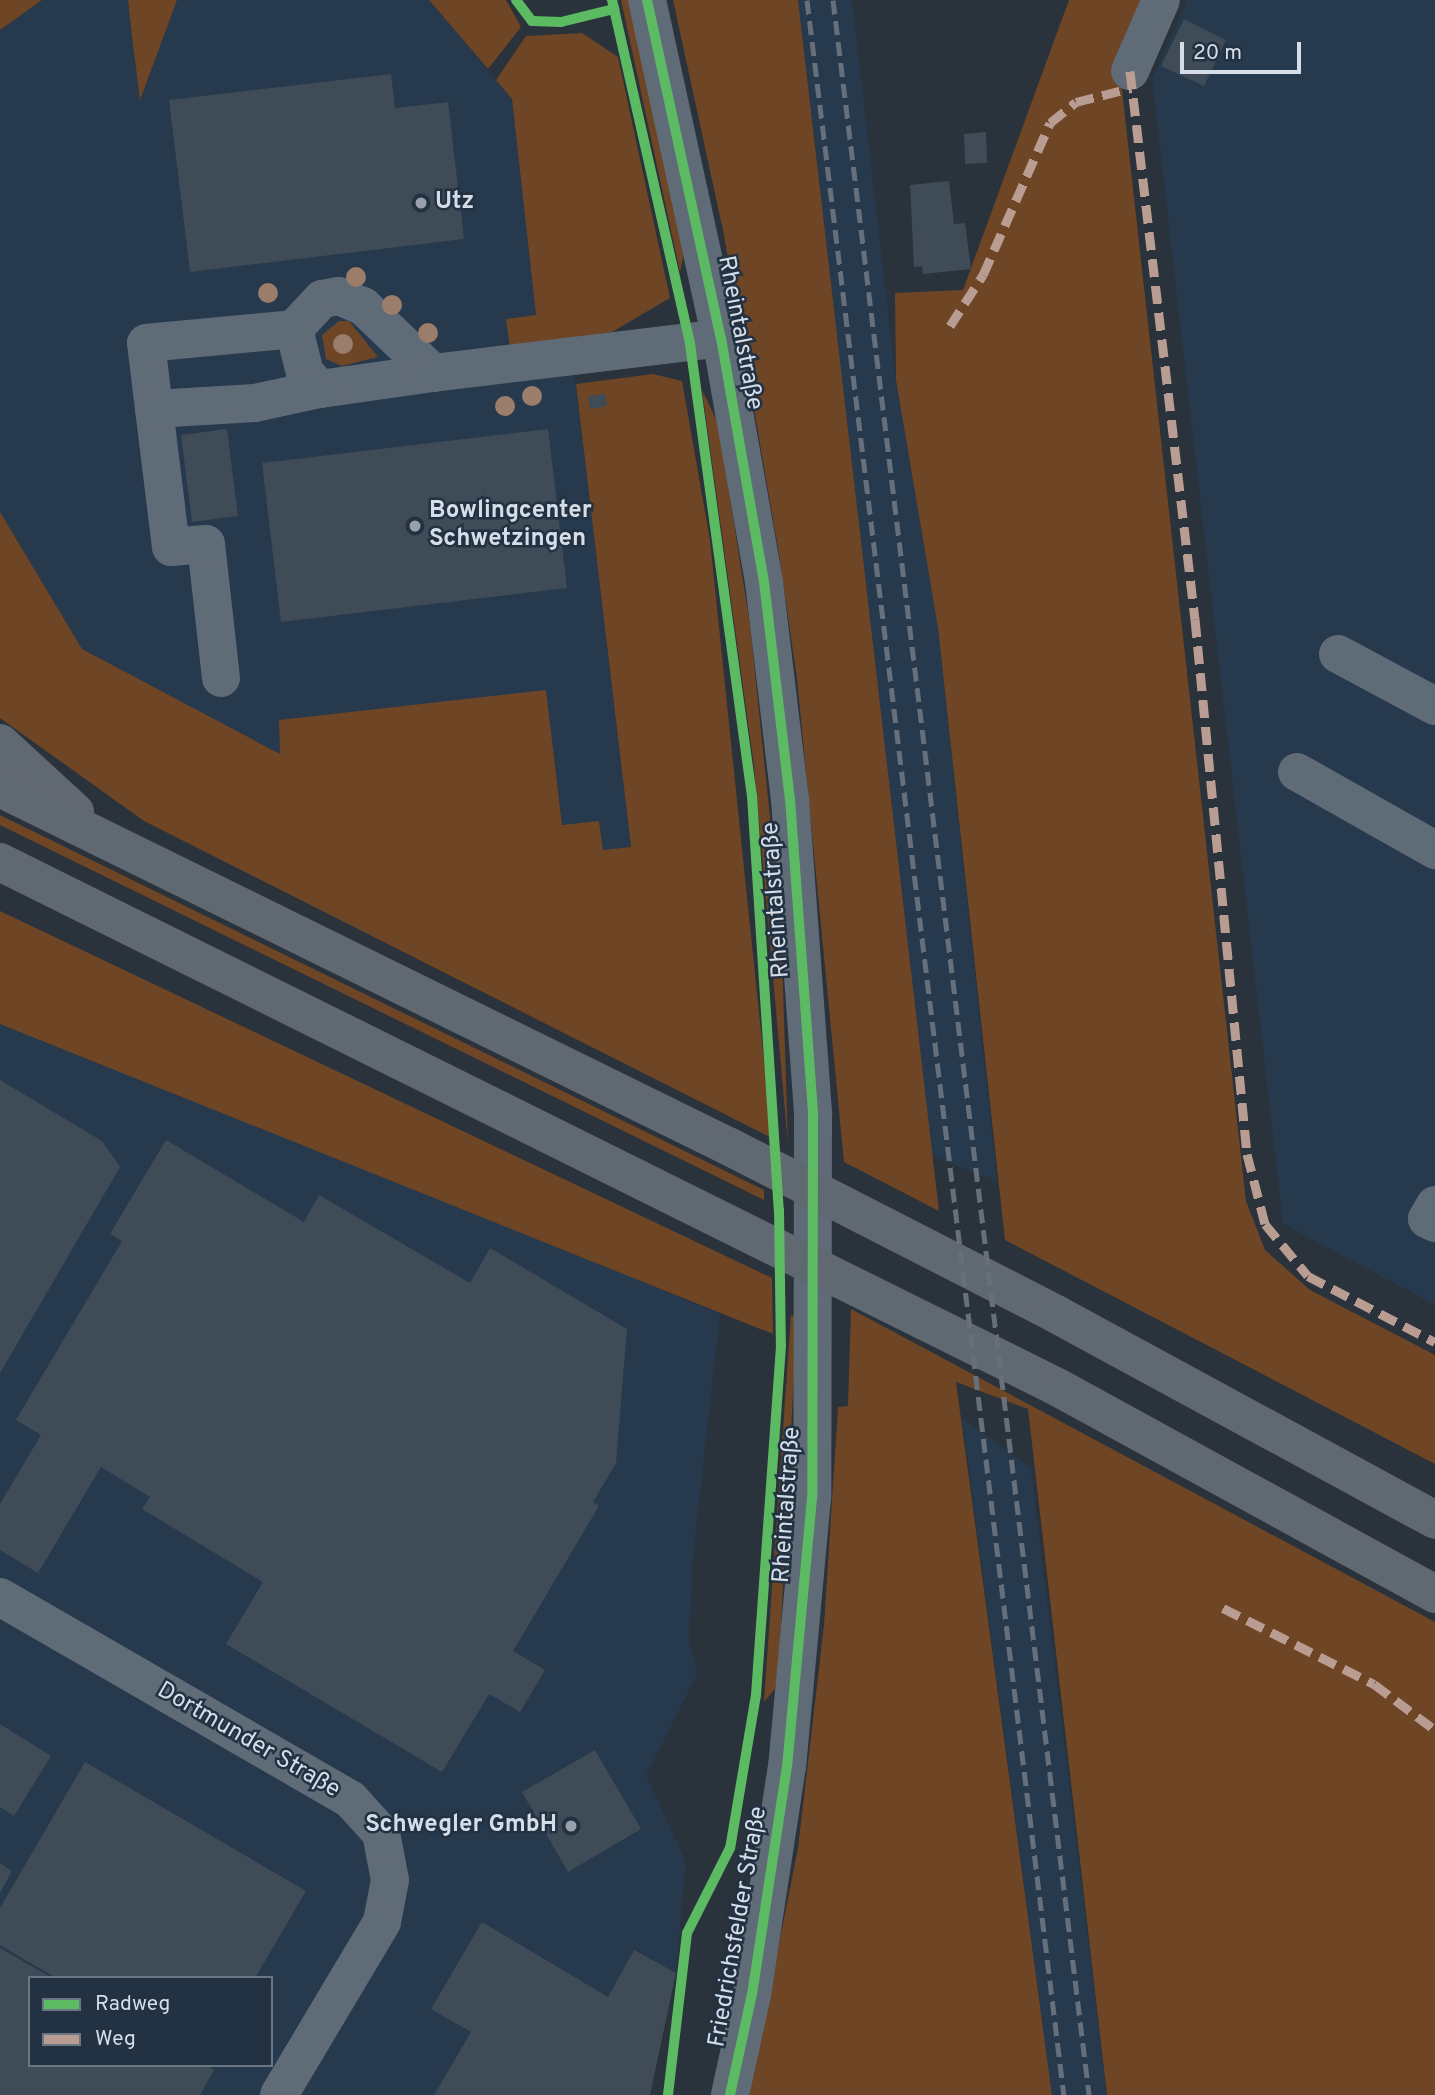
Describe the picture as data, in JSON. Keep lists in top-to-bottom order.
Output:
{
  "streets": {
    "street": ["Rheintalstraße", "Dortmunder Straße", "Friedrichsfelder Straße"]
  },
  "crossings": [
    ["Rheintalstraße", "Friedrichsfelder Straße"]
  ],
  "places": ["Utz", "Bowlingcenter Schwetzingen", "Schwegler GmbH"],
  "legend": ["Radweg", "Weg"],
  "scale_bar": "20 m"
}
